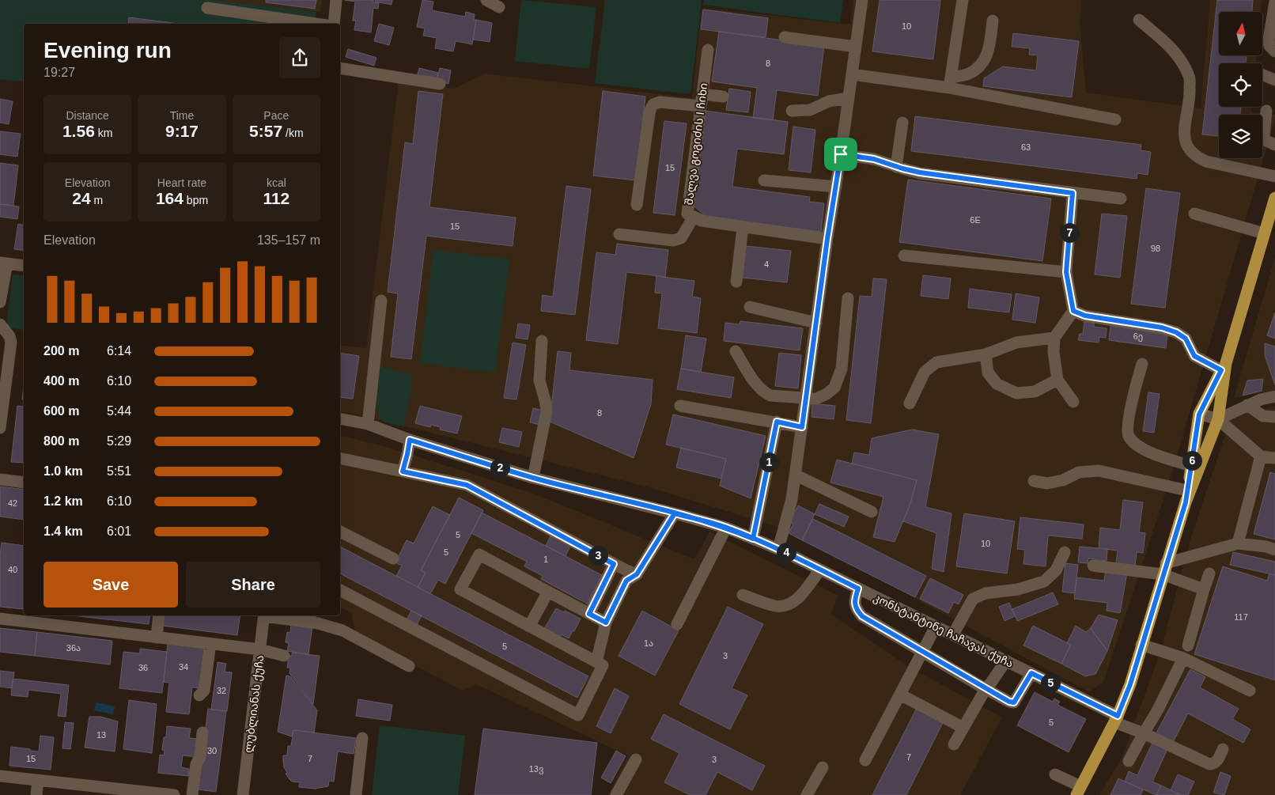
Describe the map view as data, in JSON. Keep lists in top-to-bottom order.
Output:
{
  "streets": {
    "street": ["შალვა გოგიძის I ჩიხი", "კონსტანტინე ჩაჩავას ქუჩა", "ლუბლიანას ქუჩა"]
  },
  "house_numbers": [
    "10",
    "8",
    "63",
    "15",
    "6E",
    "15",
    "98",
    "4",
    "6ე",
    "8",
    "42",
    "5",
    "10",
    "5",
    "1",
    "40",
    "117",
    "1ა",
    "5",
    "36ა",
    "3",
    "34",
    "36",
    "32",
    "5",
    "13",
    "30",
    "7",
    "15",
    "7",
    "3",
    "13ვ"
  ],
  "north": "top",
  "page": {
    "heading": ["Evening run", "19:27"],
    "stats": [
      ["Distance", "1.56 km"],
      ["Time", "9:17"],
      ["Pace", "5:57 /km"],
      ["Elevation", "24 m"],
      ["Heart rate", "164 bpm"],
      ["kcal", "112"]
    ],
    "pins": [
      "7",
      "6",
      "1",
      "2",
      "4",
      "3",
      "5"
    ],
    "chart": ["Elevation", "135–157 m"],
    "list": [
      {
        "name": "200 m",
        "note": "6:14"
      },
      {
        "name": "400 m",
        "note": "6:10"
      },
      {
        "name": "600 m",
        "note": "5:44"
      },
      {
        "name": "800 m",
        "note": "5:29"
      },
      {
        "name": "1.0 km",
        "note": "5:51"
      },
      {
        "name": "1.2 km",
        "note": "6:10"
      },
      {
        "name": "1.4 km",
        "note": "6:01"
      }
    ],
    "buttons": ["Save", "Share"]
  }
}
